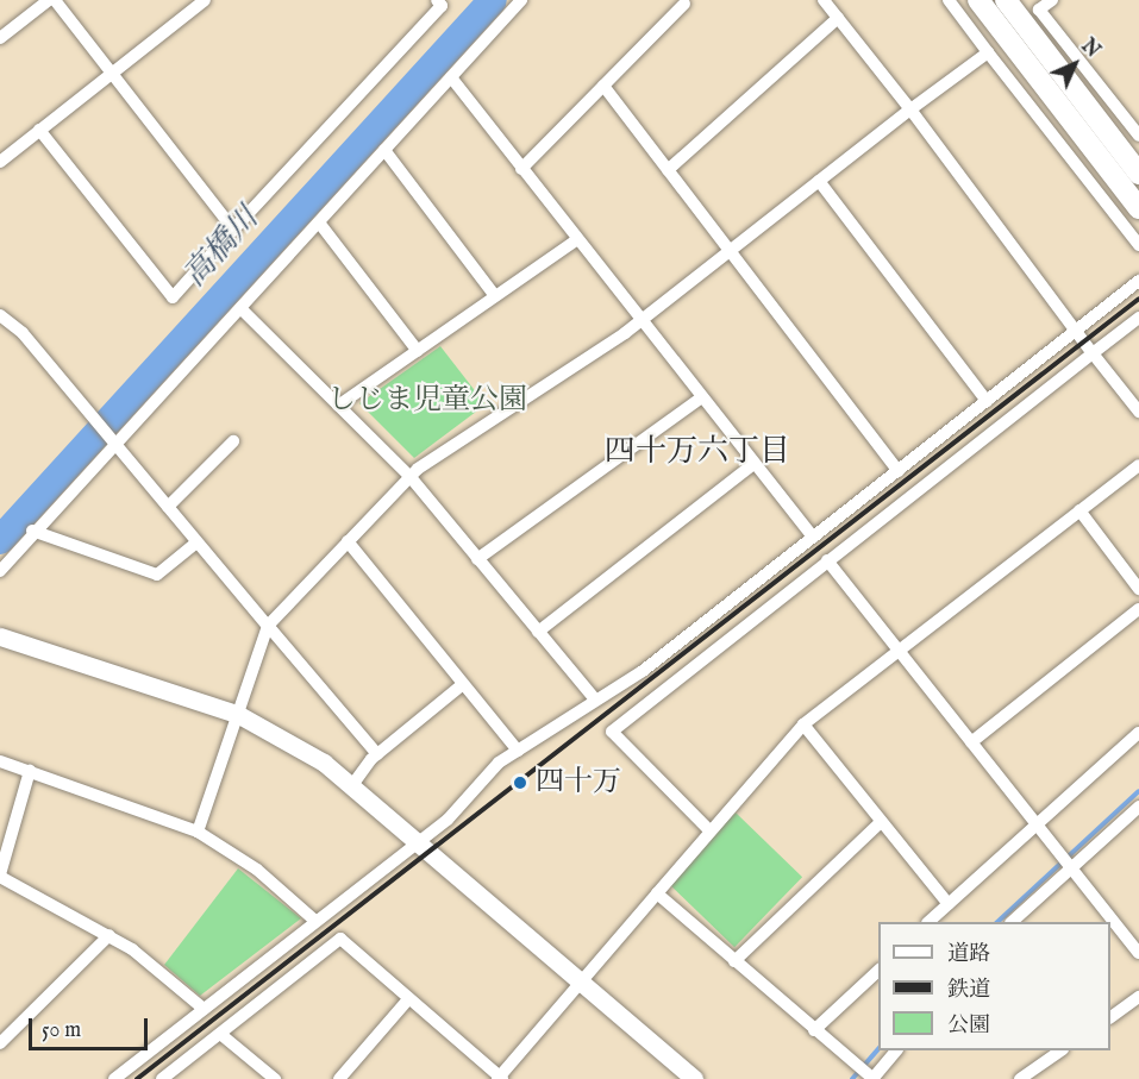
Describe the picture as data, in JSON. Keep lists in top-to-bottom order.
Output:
{
  "districts": ["四十万六丁目"],
  "water": ["高橋川"],
  "parks": ["しじま児童公園"],
  "places": ["四十万"],
  "legend": ["道路", "鉄道", "公園"],
  "scale_bar": "50 m",
  "north": "top right"
}
